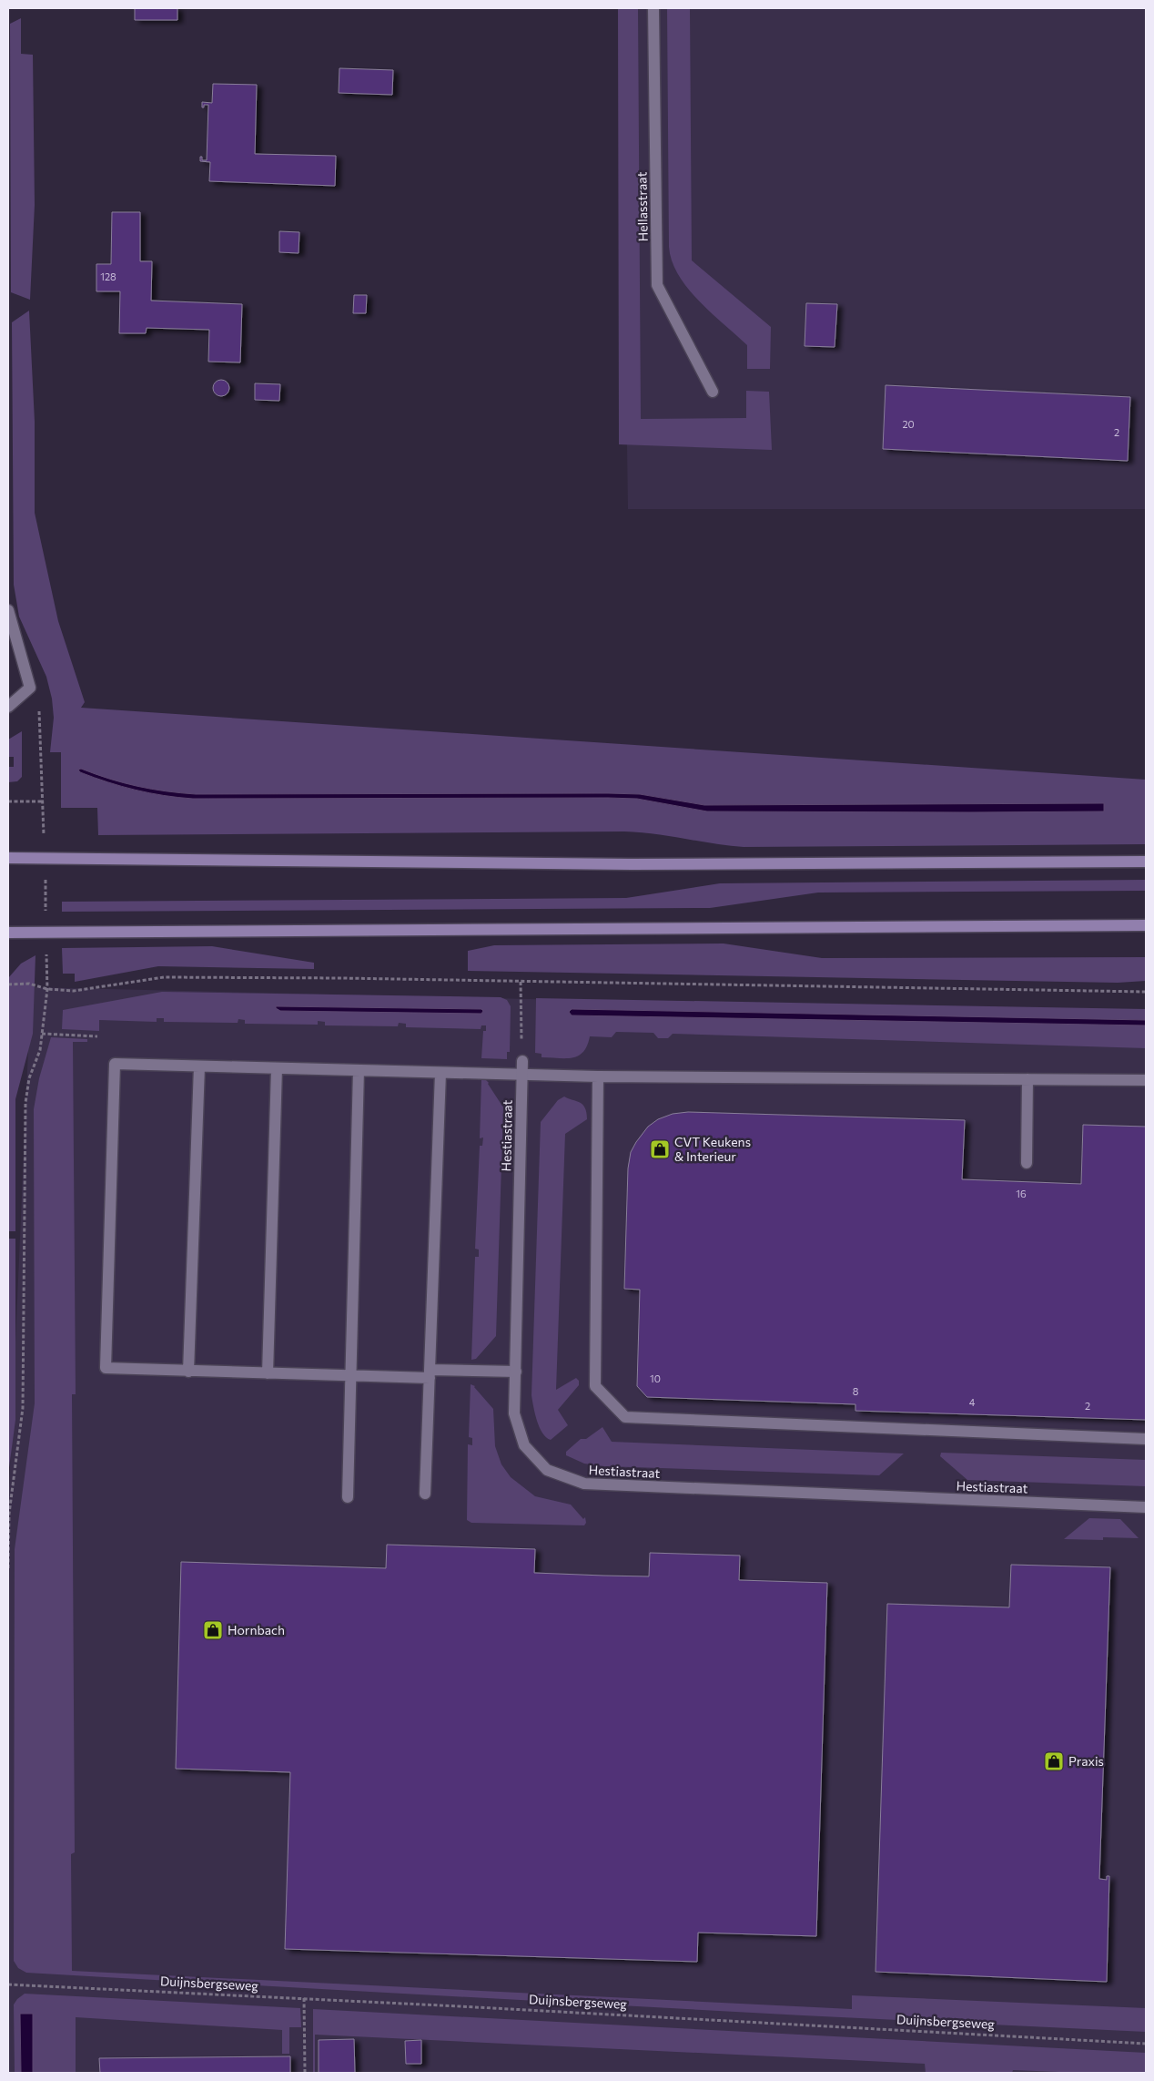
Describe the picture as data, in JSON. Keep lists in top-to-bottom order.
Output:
{
  "streets": {
    "street": ["Hellasstraat", "Hestiastraat"],
    "path": ["Duijnsbergseweg"]
  },
  "places": {
    "shop": ["CVT Keukens & Interieur", "Hornbach", "Praxis"]
  },
  "house_numbers": [
    "128",
    "20",
    "2",
    "16",
    "10",
    "8",
    "4",
    "2"
  ]
}
